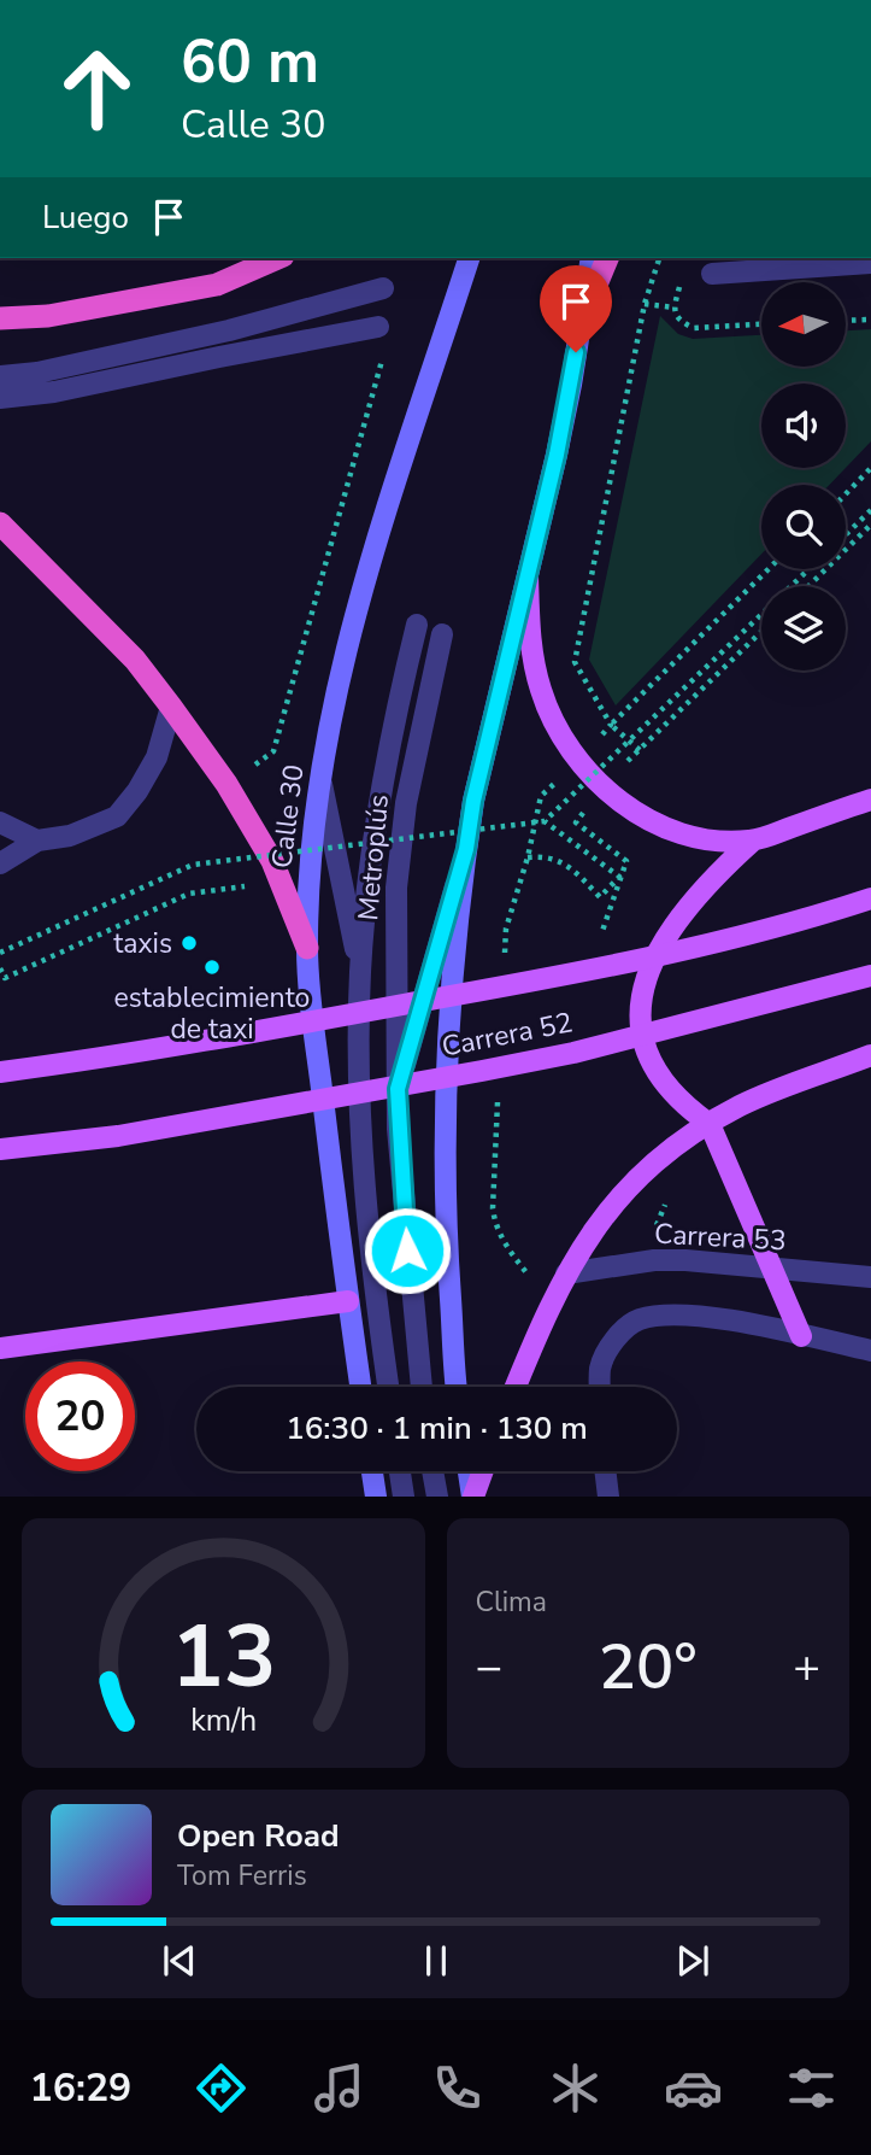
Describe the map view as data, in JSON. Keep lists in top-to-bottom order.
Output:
{
  "streets": {
    "main road": ["Calle 30", "Carrera 52"],
    "street": ["Metroplús", "Carrera 53"]
  },
  "crossings": [
    ["Calle 30", "Metroplús"]
  ],
  "places": ["taxis", "establecimiento de taxi"],
  "north": "left",
  "page": {
    "turn": ["60 m", "Calle 30"],
    "then": "Luego",
    "limit": "20",
    "trip": "16:30 · 1 min · 130 m",
    "tile": "Clima",
    "heat": ["−", "20°", "+"],
    "song": ["Open Road", "Tom Ferris"],
    "tabs": "16:29",
    "gauge": ["13", "km/h"]
  }
}
